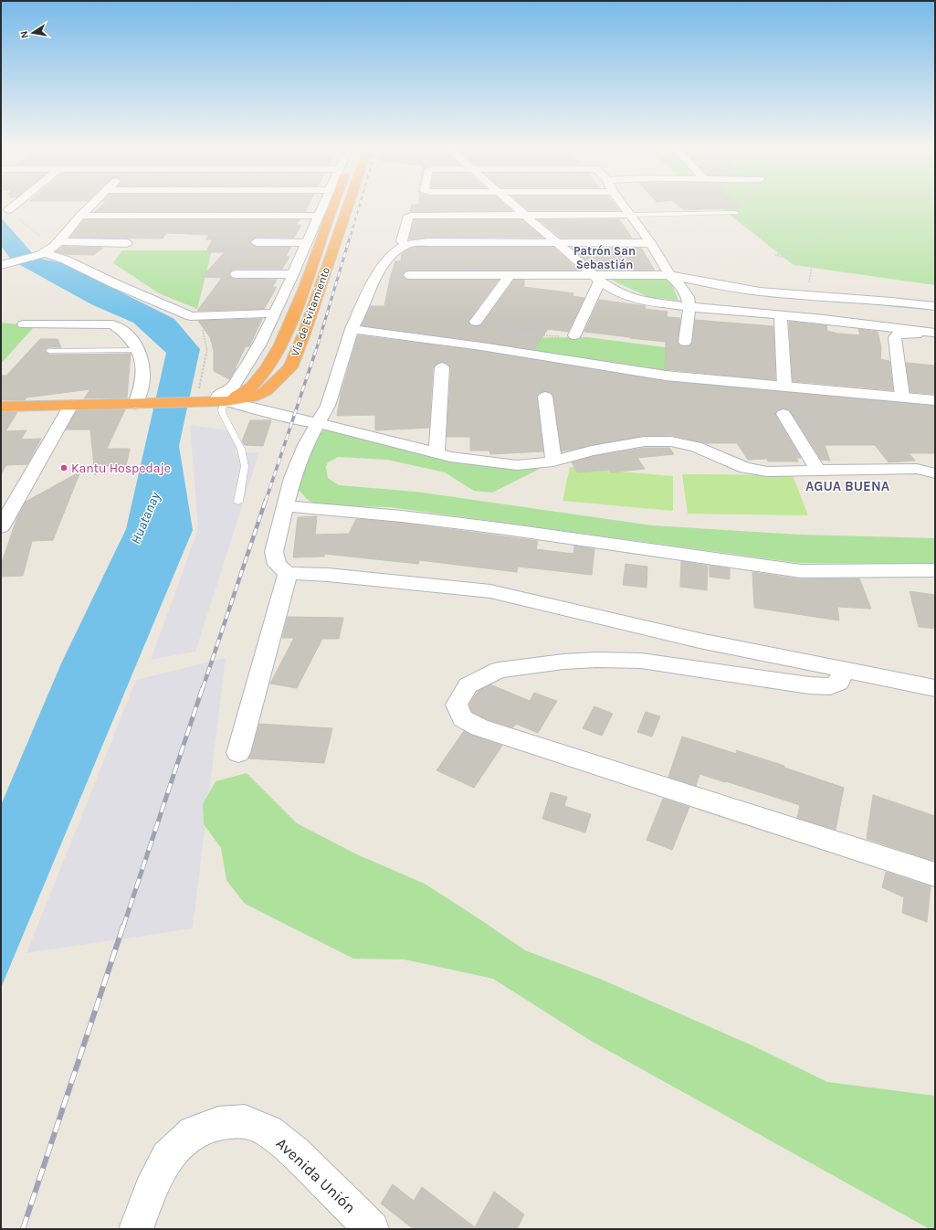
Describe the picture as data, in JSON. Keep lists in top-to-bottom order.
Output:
{
  "streets": {
    "highway": ["Vía de Evitamiento"],
    "street": ["Avenida Unión"]
  },
  "districts": ["Patrón San Sebastián", "AGUA BUENA"],
  "water": ["Huatanay"],
  "places": ["Kantu Hospedaje"],
  "north": "left"
}
